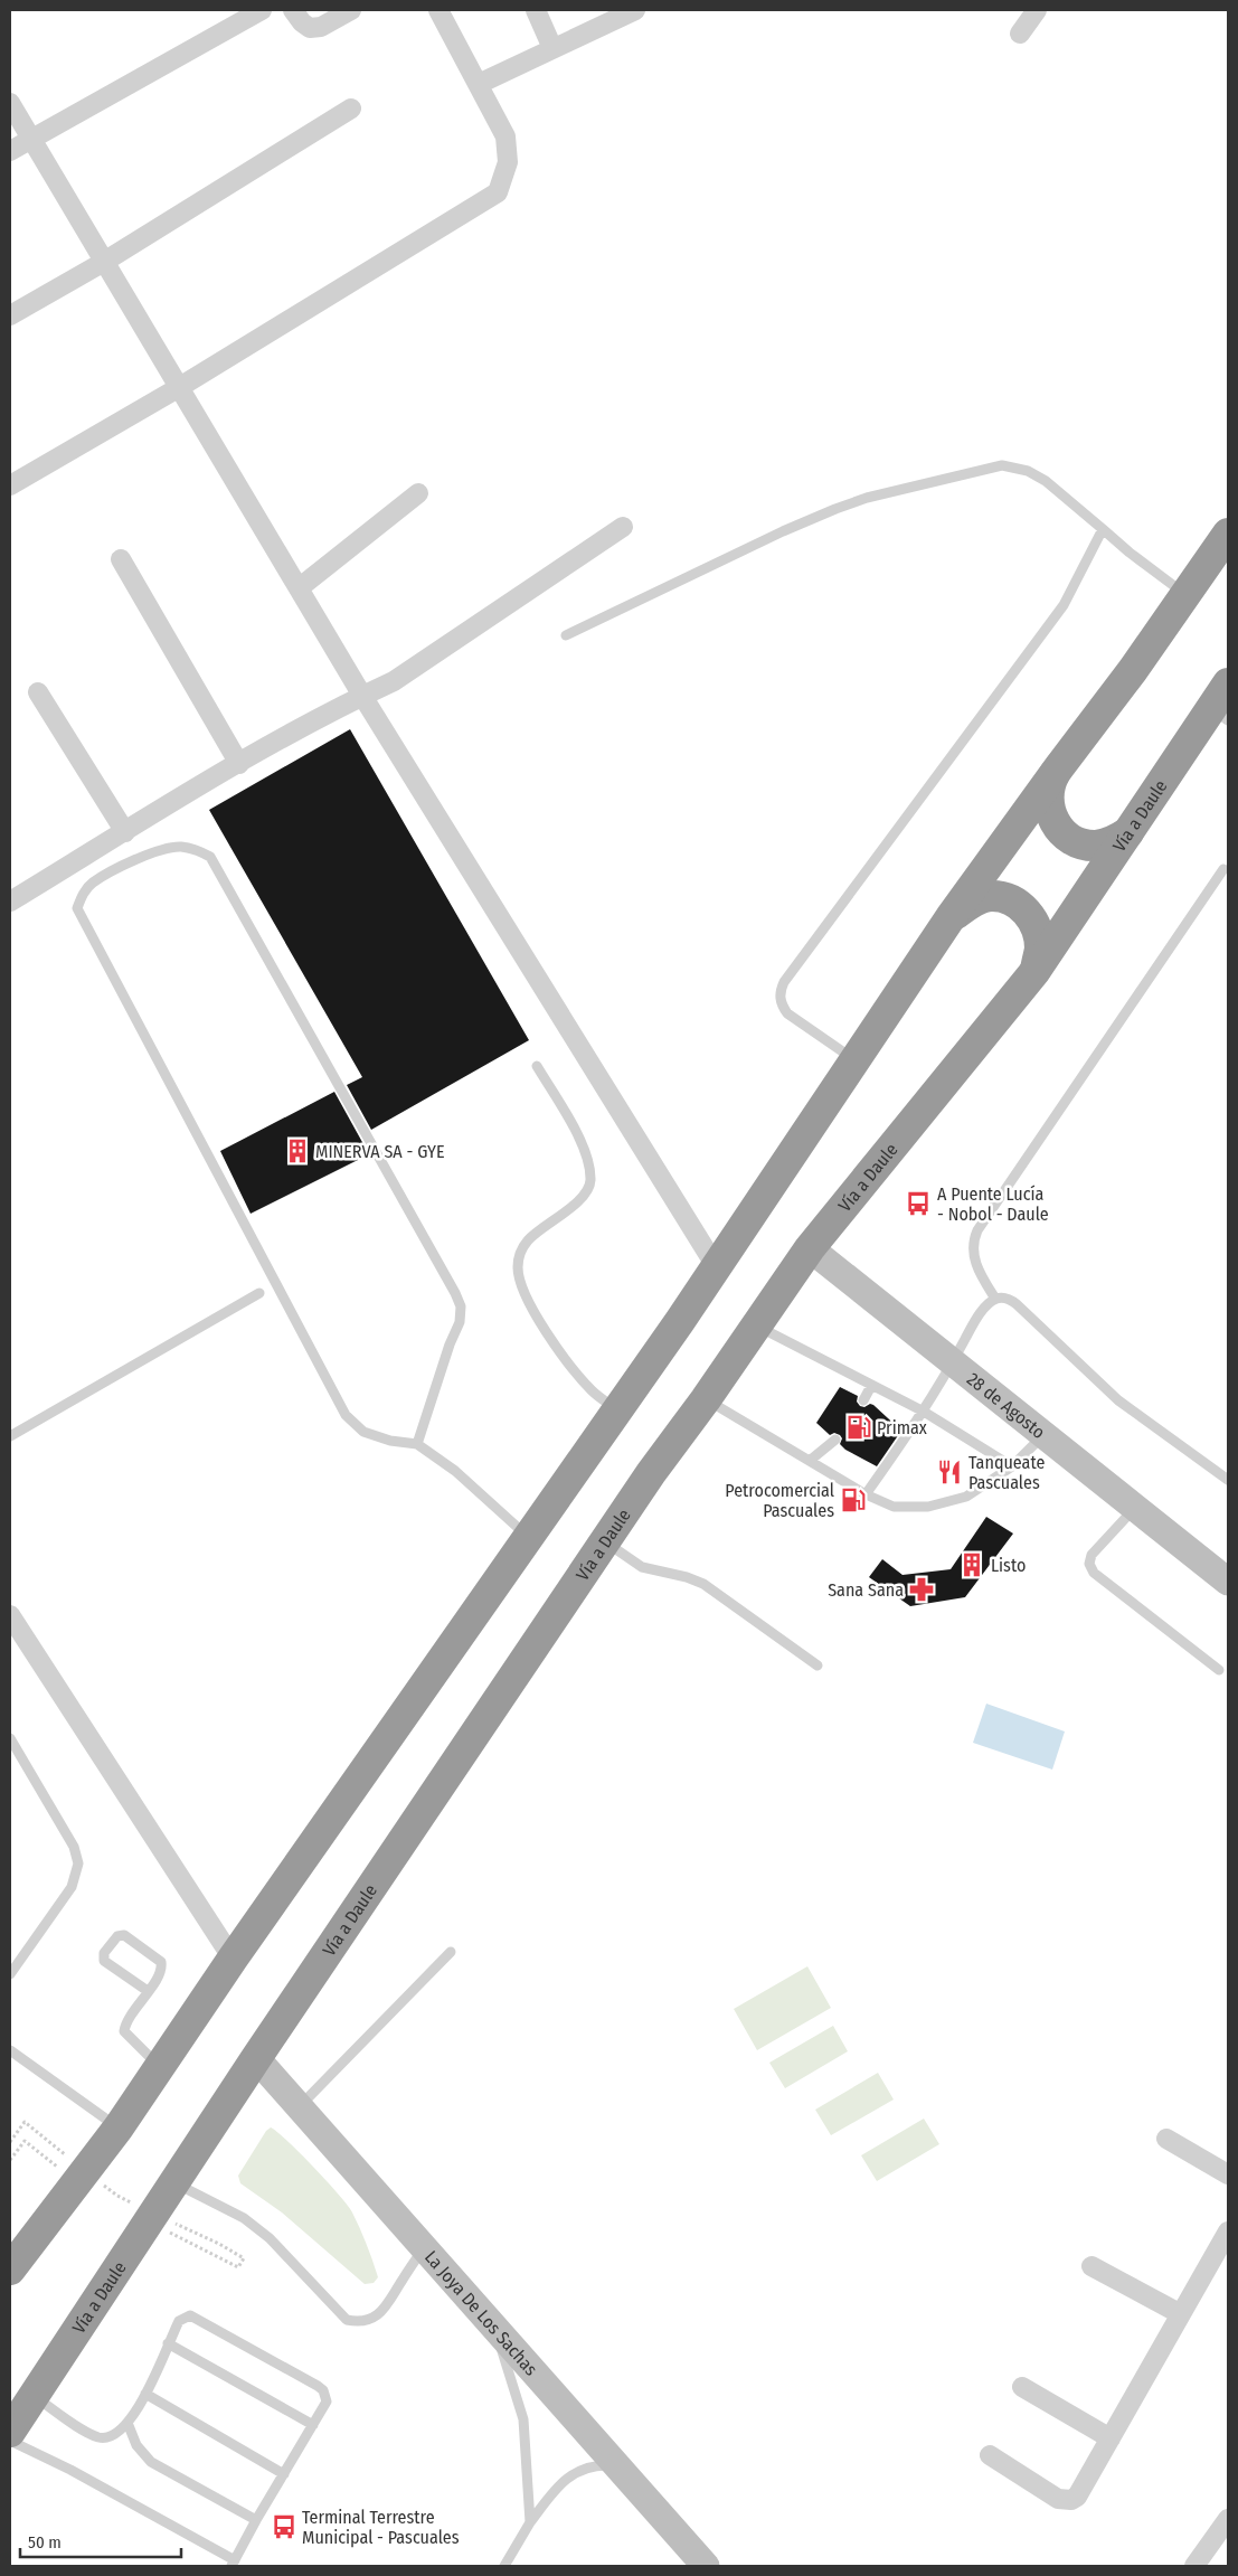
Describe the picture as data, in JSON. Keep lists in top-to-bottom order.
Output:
{
  "streets": {
    "highway": ["Vía a Daule"],
    "street": ["28 de Agosto", "La Joya De Los Sachas"]
  },
  "crossings": [
    ["Vía a Daule", "28 de Agosto"],
    ["Vía a Daule", "La Joya De Los Sachas"]
  ],
  "places": {
    "building": ["MINERVA SA - GYE", "Listo"],
    "bus stop": ["A Puente Lucía - Nobol - Daule", "Terminal Terrestre Municipal - Pascuales"],
    "fuel station": ["Primax", "Petrocomercial Pascuales"],
    "restaurant": ["Tanqueate Pascuales"],
    "pharmacy": ["Sana Sana"]
  },
  "scale_bar": "50 m"
}
